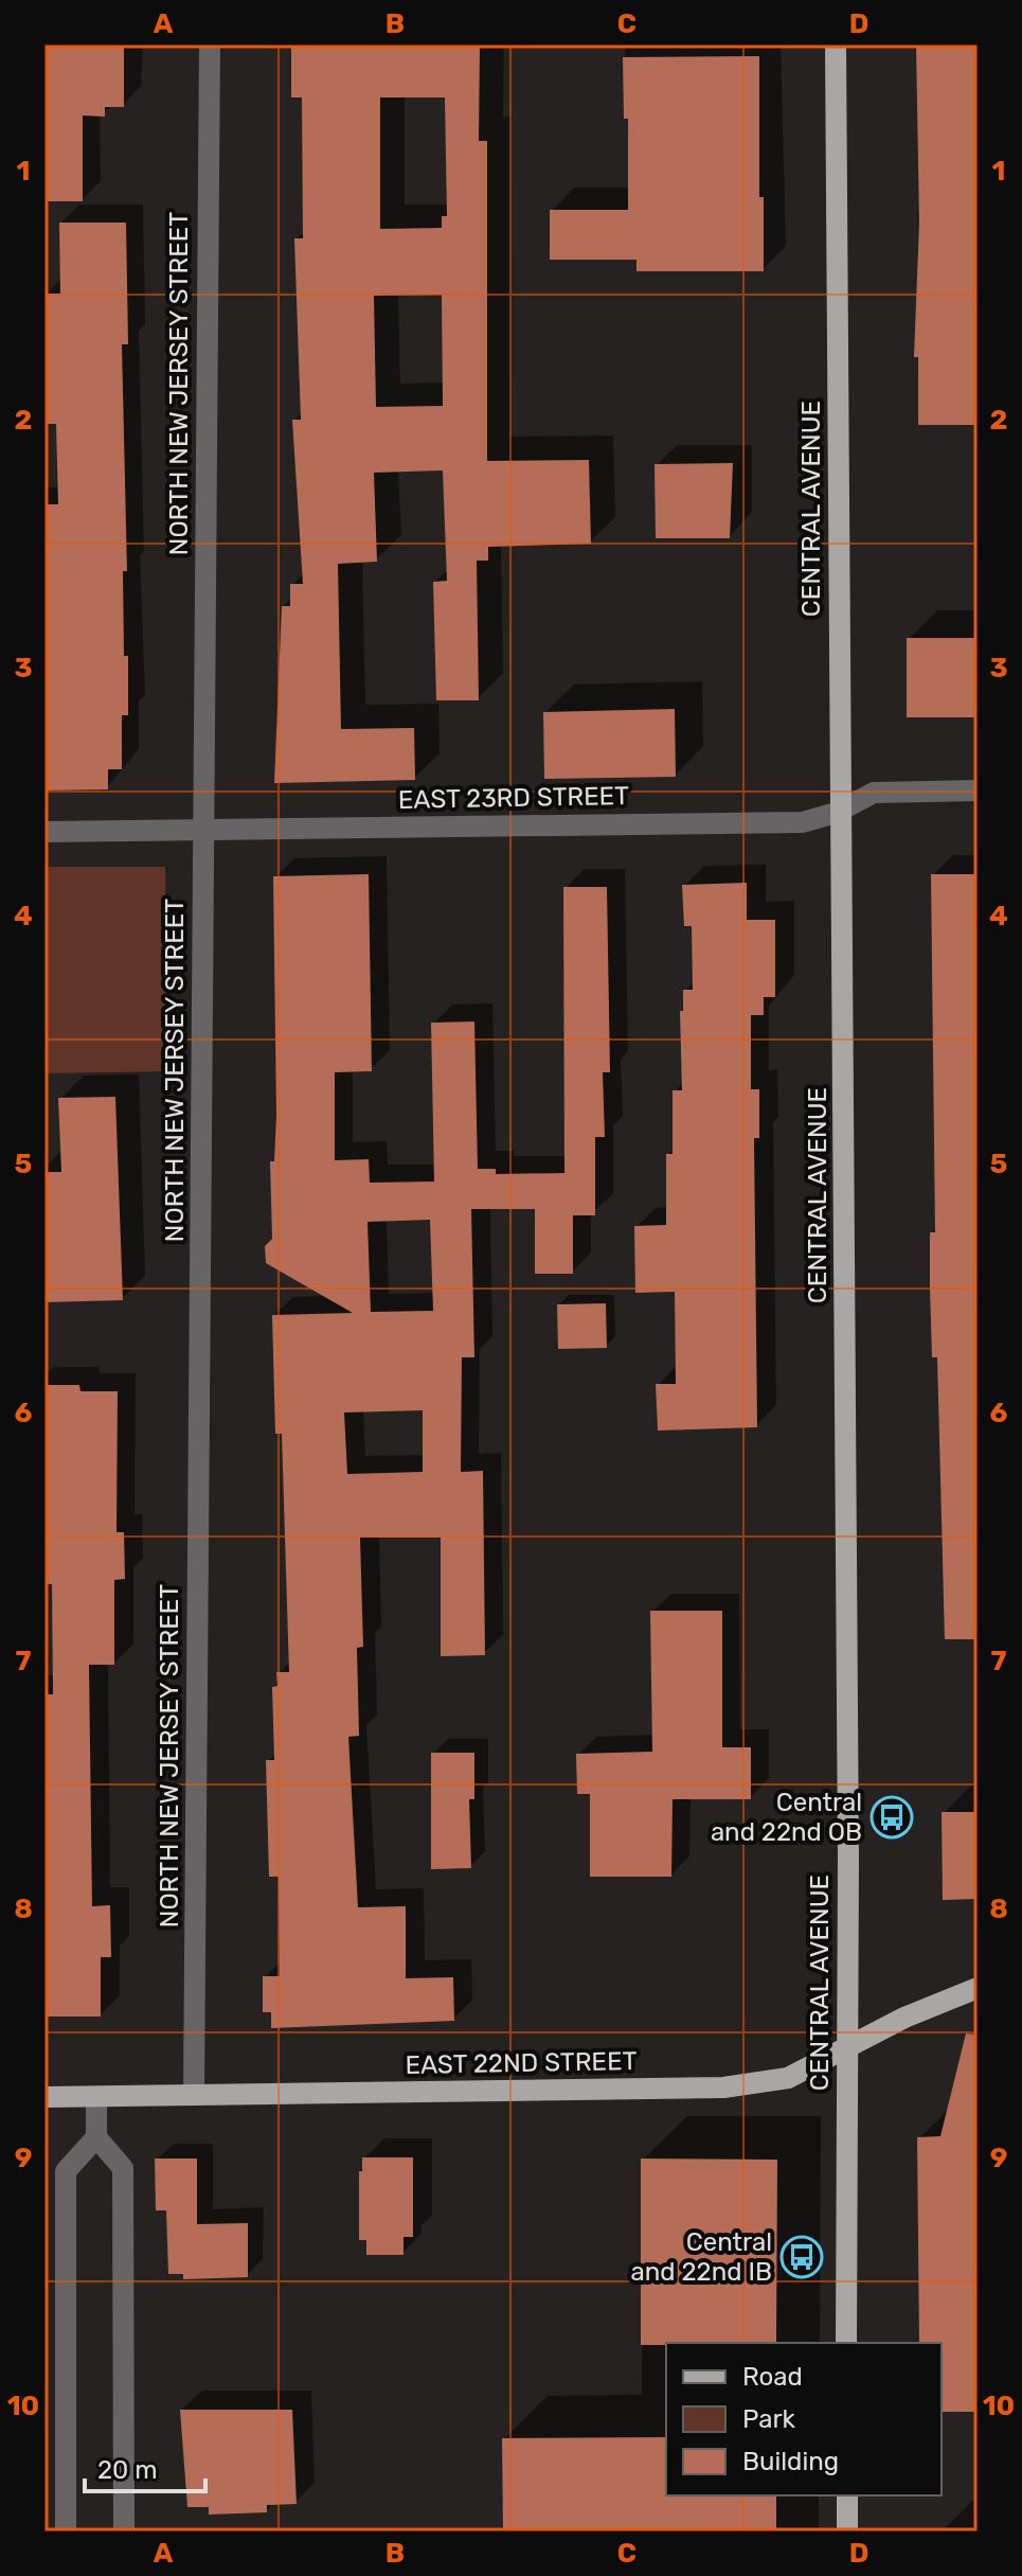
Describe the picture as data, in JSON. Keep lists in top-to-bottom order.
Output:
{
  "streets": {
    "main road": ["CENTRAL AVENUE", "EAST 22ND STREET"],
    "street": ["NORTH NEW JERSEY STREET", "EAST 23RD STREET"]
  },
  "crossings": [
    ["NORTH NEW JERSEY STREET", "EAST 23RD STREET"],
    ["NORTH NEW JERSEY STREET", "EAST 22ND STREET"],
    ["CENTRAL AVENUE", "EAST 23RD STREET"],
    ["CENTRAL AVENUE", "EAST 22ND STREET"]
  ],
  "places": {
    "bus stop": ["Central and 22nd OB", "Central and 22nd IB"]
  },
  "legend": ["Road", "Park", "Building"],
  "scale_bar": "20 m",
  "grid": {
    "columns": [
      "A",
      "B",
      "C",
      "D"
    ],
    "rows": [
      "1",
      "2",
      "3",
      "4",
      "5",
      "6",
      "7",
      "8",
      "9",
      "10"
    ]
  }
}
